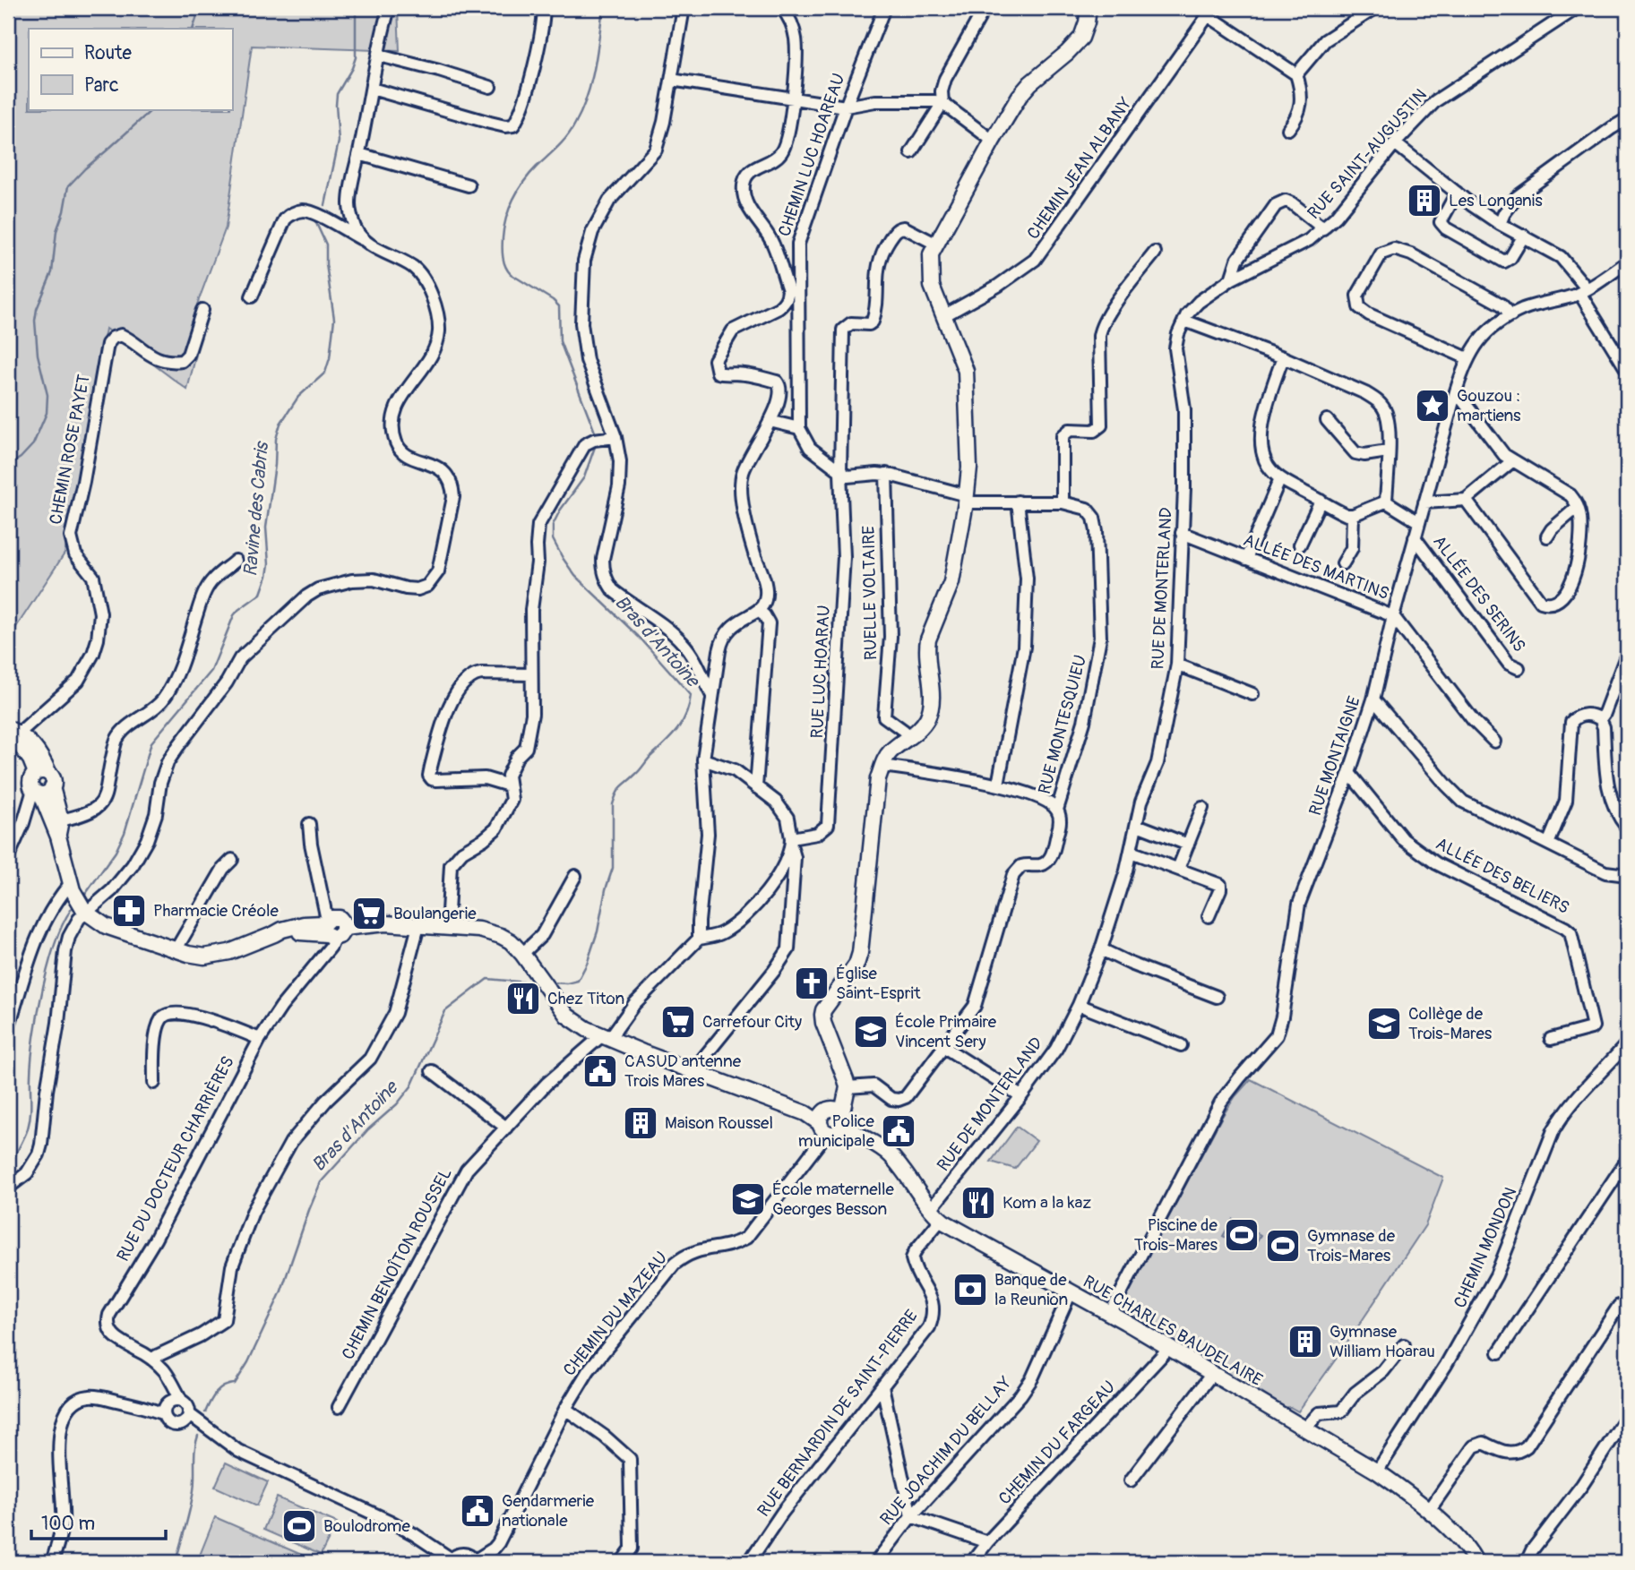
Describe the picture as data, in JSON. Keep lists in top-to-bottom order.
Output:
{
  "streets": {
    "main road": ["RUE CHARLES BAUDELAIRE"],
    "street": [
      "RUE SAINT-AUGUSTIN",
      "CHEMIN LUC HOAREAU",
      "CHEMIN JEAN ALBANY",
      "CHEMIN ROSE PAYET",
      "ALLÉE DES MARTINS",
      "RUE DE MONTERLAND",
      "RUELLE VOLTAIRE",
      "ALLÉE DES SERINS",
      "RUE LUC HOARAU",
      "RUE MONTESQUIEU",
      "RUE MONTAIGNE",
      "ALLÉE DES BELIERS",
      "RUE DU DOCTEUR CHARRIÈRES",
      "CHEMIN MONDON",
      "CHEMIN BENOÎTON ROUSSEL",
      "CHEMIN DU MAZEAU",
      "RUE BERNARDIN DE SAINT-PIERRE",
      "CHEMIN DU FARGEAU",
      "RUE JOACHIM DU BELLAY"
    ]
  },
  "crossings": [
    ["RUE SAINT-AUGUSTIN", "RUE DE MONTERLAND"],
    ["ALLÉE DES MARTINS", "RUE DE MONTERLAND"],
    ["ALLÉE DES MARTINS", "RUE MONTAIGNE"],
    ["RUE DE MONTERLAND", "RUE CHARLES BAUDELAIRE"],
    ["RUE DE MONTERLAND", "RUE BERNARDIN DE SAINT-PIERRE"],
    ["ALLÉE DES SERINS", "RUE MONTAIGNE"],
    ["RUE MONTESQUIEU", "CHEMIN DU MAZEAU"],
    ["RUE MONTESQUIEU", "RUE CHARLES BAUDELAIRE"],
    ["RUE MONTAIGNE", "ALLÉE DES BELIERS"],
    ["RUE MONTAIGNE", "RUE CHARLES BAUDELAIRE"],
    ["RUE DU DOCTEUR CHARRIÈRES", "RUE CHARLES BAUDELAIRE"],
    ["CHEMIN MONDON", "RUE CHARLES BAUDELAIRE"],
    ["CHEMIN BENOÎTON ROUSSEL", "RUE CHARLES BAUDELAIRE"],
    ["CHEMIN DU MAZEAU", "RUE CHARLES BAUDELAIRE"],
    ["RUE CHARLES BAUDELAIRE", "RUE BERNARDIN DE SAINT-PIERRE"],
    ["RUE CHARLES BAUDELAIRE", "CHEMIN DU FARGEAU"],
    ["RUE CHARLES BAUDELAIRE", "RUE JOACHIM DU BELLAY"]
  ],
  "water": ["Ravine des Cabris", "Bras d'Antoine"],
  "places": {
    "building": ["Les Longanis", "Maison Roussel", "Gymnase William Hoarau"],
    "place": ["Gouzou : martiens"],
    "pharmacy": ["Pharmacie Créole"],
    "supermarket": ["Boulangerie", "Carrefour City"],
    "church": ["Église Saint-Esprit"],
    "restaurant": ["Chez Titon", "Kom a la kaz"],
    "school or university": ["Collège de Trois-Mares", "École Primaire Vincent Sery", "École maternelle Georges Besson"],
    "public building": ["CASUD antenne Trois Mares", "Police municipale", "Gendarmerie nationale"],
    "sports": ["Piscine de Trois-Mares", "Gymnase de Trois-Mares", "Boulodrome"],
    "bank": ["Banque de la Reunion"]
  },
  "legend": ["Route", "Parc"],
  "scale_bar": "100 m"
}
